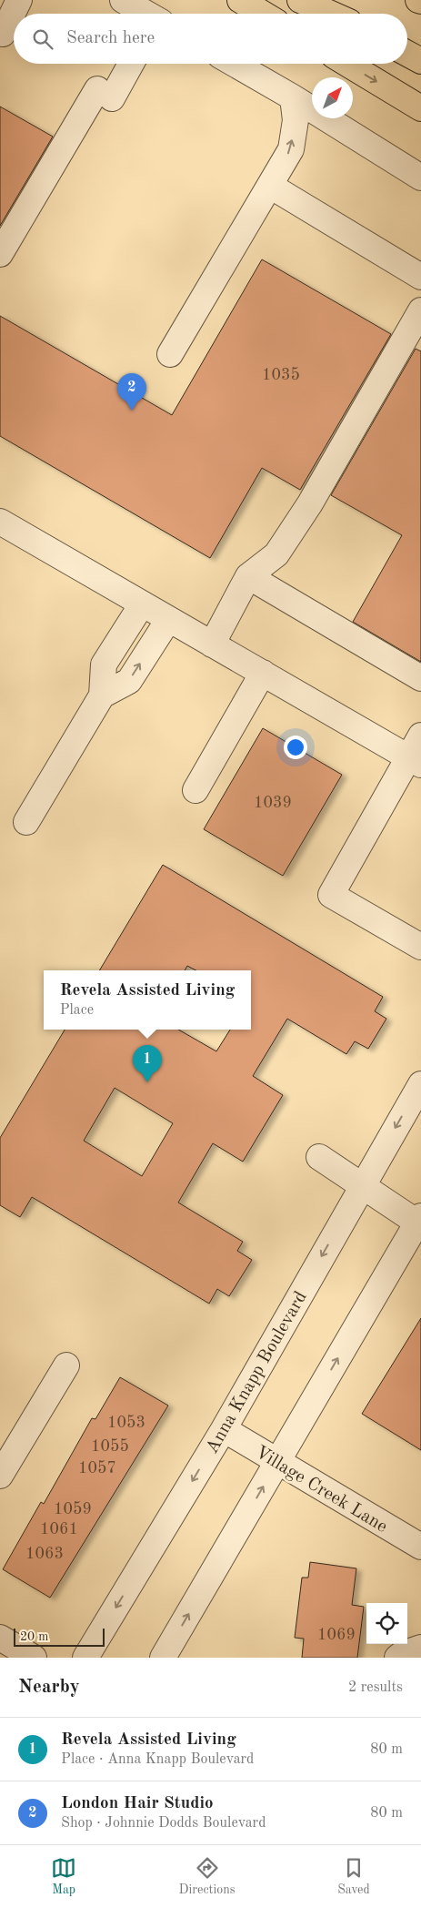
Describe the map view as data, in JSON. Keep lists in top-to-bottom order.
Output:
{
  "streets": {
    "street": ["Anna Knapp Boulevard", "Village Creek Lane"]
  },
  "crossings": [
    ["Anna Knapp Boulevard", "Village Creek Lane"]
  ],
  "house_numbers": [
    "1035",
    "1039",
    "1053",
    "1055",
    "1057",
    "1059",
    "1061",
    "1063",
    "1069"
  ],
  "scale_bar": "20 m",
  "north": "top right",
  "page": {
    "search": "Search here",
    "pins": ["2", "1"],
    "popup": ["Revela Assisted Living", "Place"],
    "scale": "20 m",
    "heading": ["Nearby", "2 results"],
    "list": [
      {
        "mark": "1",
        "name": "Revela Assisted Living",
        "note": "Place · Anna Knapp Boulevard",
        "value": "80 m"
      },
      {
        "mark": "2",
        "name": "London Hair Studio",
        "note": "Shop · Johnnie Dodds Boulevard",
        "value": "80 m"
      }
    ],
    "nav": ["Map", "Directions", "Saved"]
  }
}
